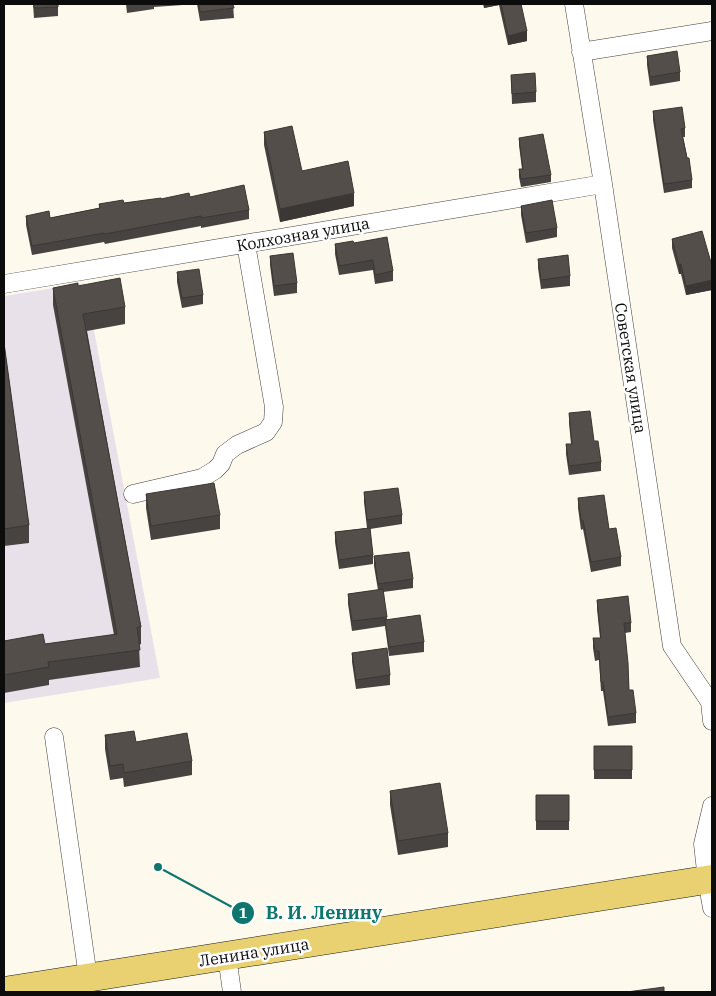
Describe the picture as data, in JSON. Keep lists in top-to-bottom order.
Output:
{
  "streets": {
    "main road": ["Ленина улица"],
    "street": ["Колхозная улица", "Советская улица"]
  },
  "crossings": [
    ["Колхозная улица", "Советская улица"]
  ],
  "places": ["В. И. Ленину"]
}
